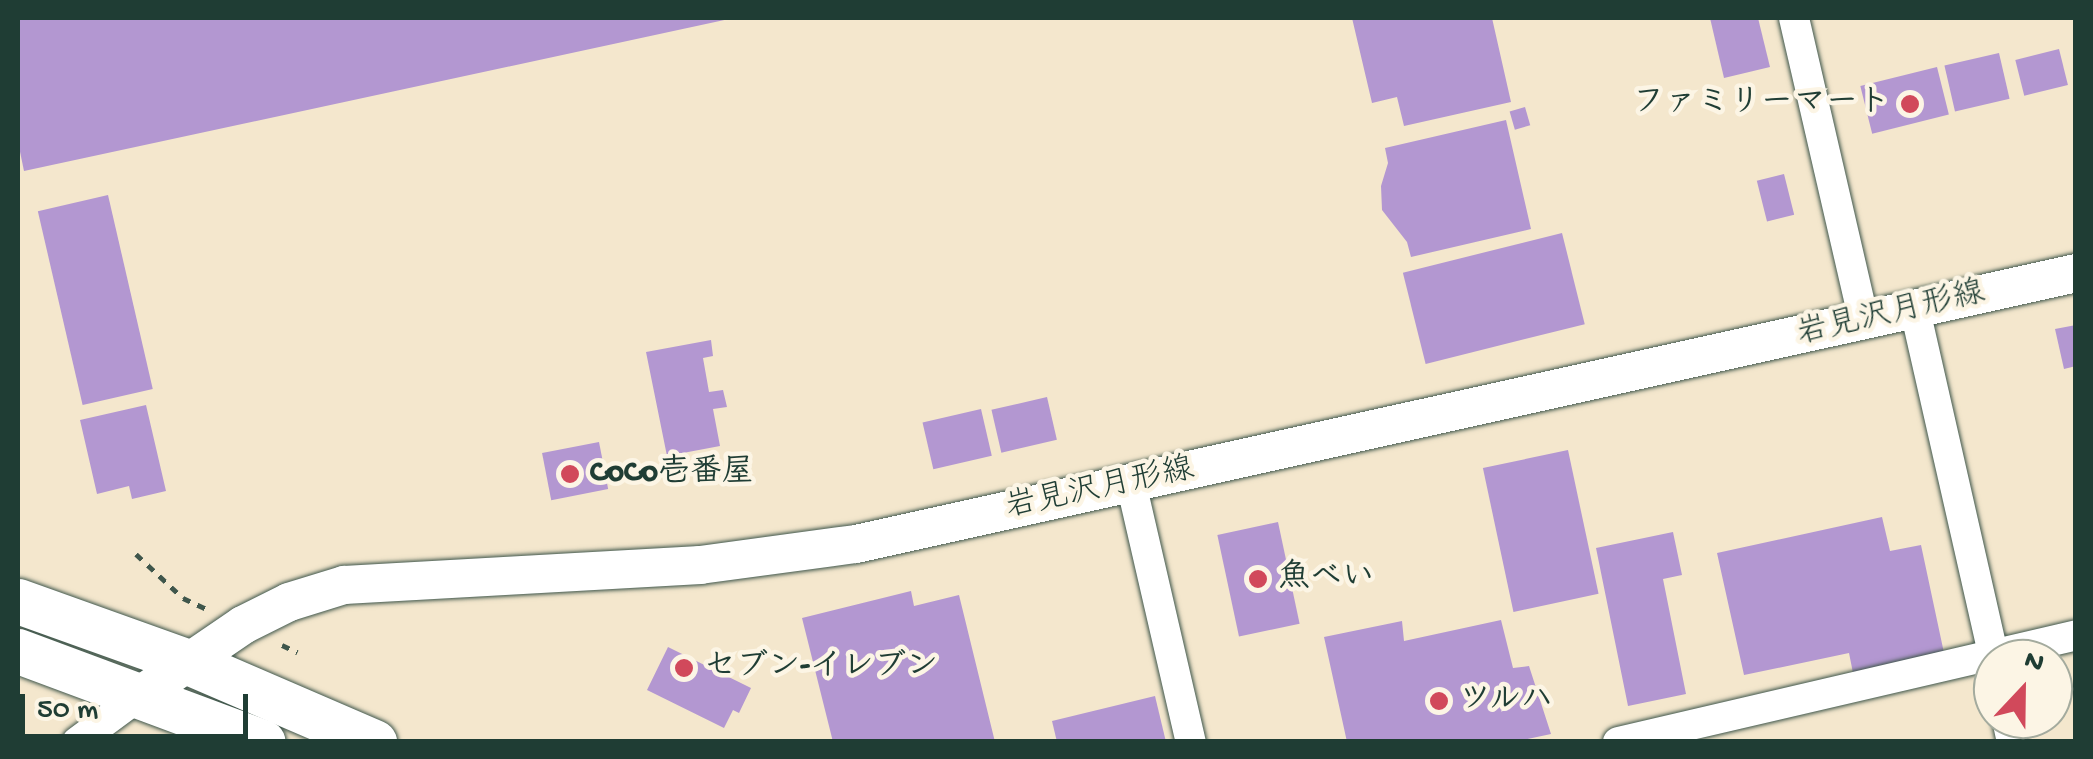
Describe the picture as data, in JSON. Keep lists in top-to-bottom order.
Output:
{
  "streets": {
    "main road": ["岩見沢月形線"]
  },
  "places": [
    "ファミリーマート",
    "CoCo壱番屋",
    "魚べい",
    "セブン-イレブン",
    "ツルハ"
  ],
  "scale_bar": "50 m",
  "north": "top"
}
